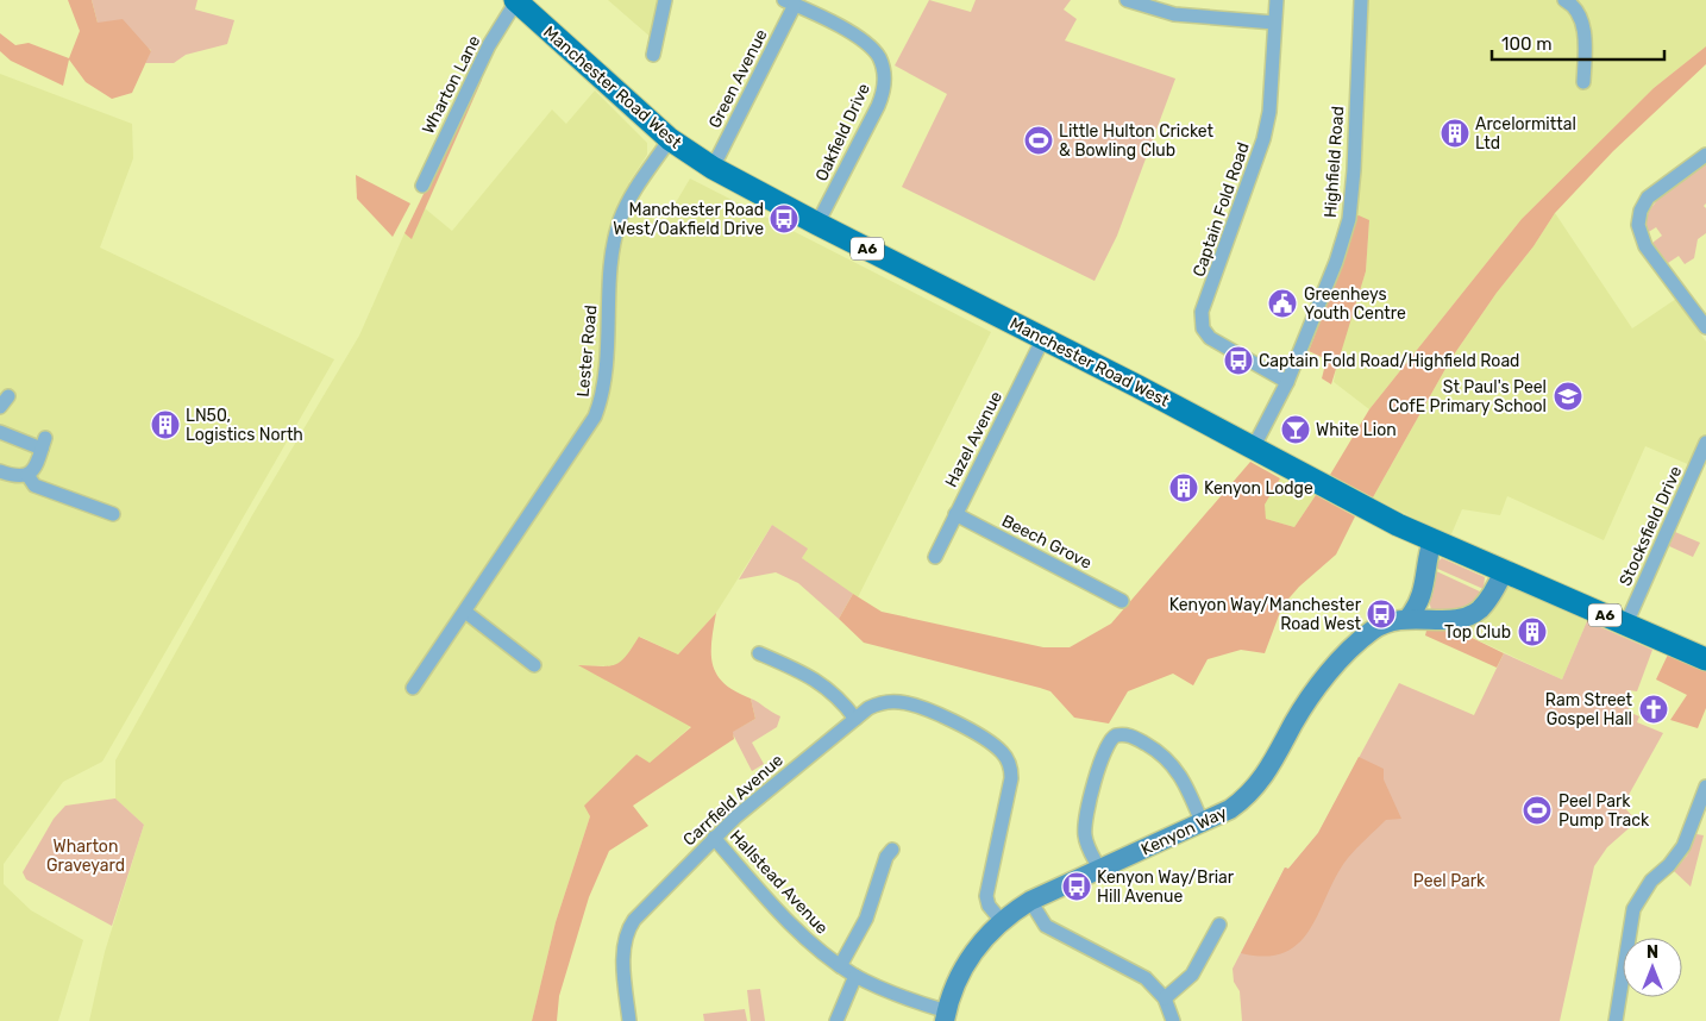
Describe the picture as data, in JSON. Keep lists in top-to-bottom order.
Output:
{
  "streets": {
    "main road": ["Manchester Road West", "A6"],
    "street": [
      "Green Avenue",
      "Wharton Lane",
      "Oakfield Drive",
      "Highfield Road",
      "Captain Fold Road",
      "Lester Road",
      "Hazel Avenue",
      "Stocksfield Drive",
      "Beech Grove",
      "Carrfield Avenue",
      "Kenyon Way",
      "Hallstead Avenue"
    ]
  },
  "crossings": [
    ["Green Avenue", "Manchester Road West"],
    ["Green Avenue", "Oakfield Drive"],
    ["Wharton Lane", "Manchester Road West"],
    ["Manchester Road West", "Oakfield Drive"],
    ["Manchester Road West", "Highfield Road"],
    ["Manchester Road West", "Lester Road"],
    ["Manchester Road West", "Hazel Avenue"],
    ["Manchester Road West", "Stocksfield Drive"],
    ["Manchester Road West", "Kenyon Way"],
    ["Highfield Road", "Captain Fold Road"],
    ["Hazel Avenue", "Beech Grove"],
    ["Carrfield Avenue", "Kenyon Way"],
    ["Carrfield Avenue", "Hallstead Avenue"],
    ["Kenyon Way", "Hallstead Avenue"]
  ],
  "parks": ["Wharton Graveyard", "Peel Park"],
  "places": {
    "building": [
      "Arcelormittal Ltd",
      "LN50, Logistics North",
      "Kenyon Lodge",
      "Top Club"
    ],
    "sports": ["Little Hulton Cricket & Bowling Club", "Peel Park Pump Track"],
    "bus stop": [
      "Manchester Road West/Oakfield Drive",
      "Captain Fold Road/Highfield Road",
      "Kenyon Way/Manchester Road West",
      "Kenyon Way/Briar Hill Avenue"
    ],
    "public building": ["Greenheys Youth Centre"],
    "school or university": ["St Paul's Peel CofE Primary School"],
    "bar": ["White Lion"],
    "church": ["Ram Street Gospel Hall"]
  },
  "scale_bar": "100 m",
  "north": "top"
}
